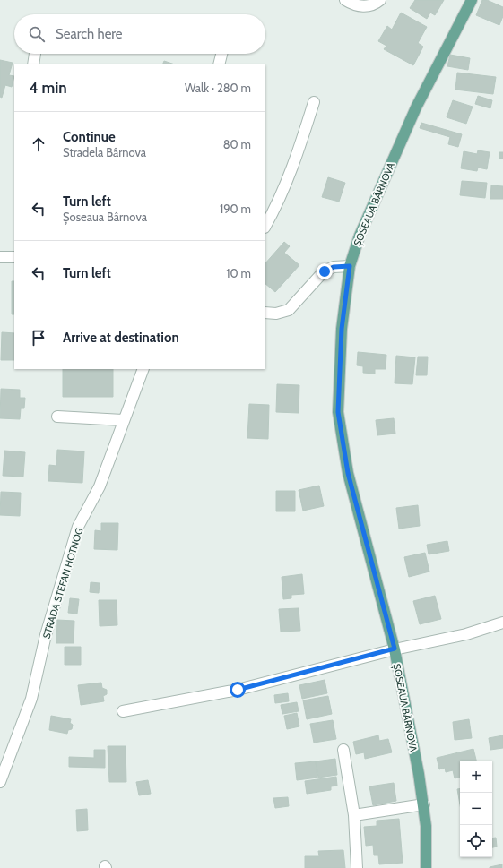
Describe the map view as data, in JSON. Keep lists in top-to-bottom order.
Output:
{
  "streets": {
    "main road": ["ȘOSEAUA BÂRNOVA"],
    "street": ["STRADA STEFAN HOTNOG"]
  },
  "page": {
    "search": "Search here",
    "heading": ["4 min", "Walk · 280 m"],
    "list": [
      ["Continue", "Stradela Bârnova", "80 m"],
      ["Turn left", "Șoseaua Bârnova", "190 m"],
      ["Turn left", "10 m"],
      "Arrive at destination"
    ],
    "map_buttons": ["+", "−"]
  }
}
